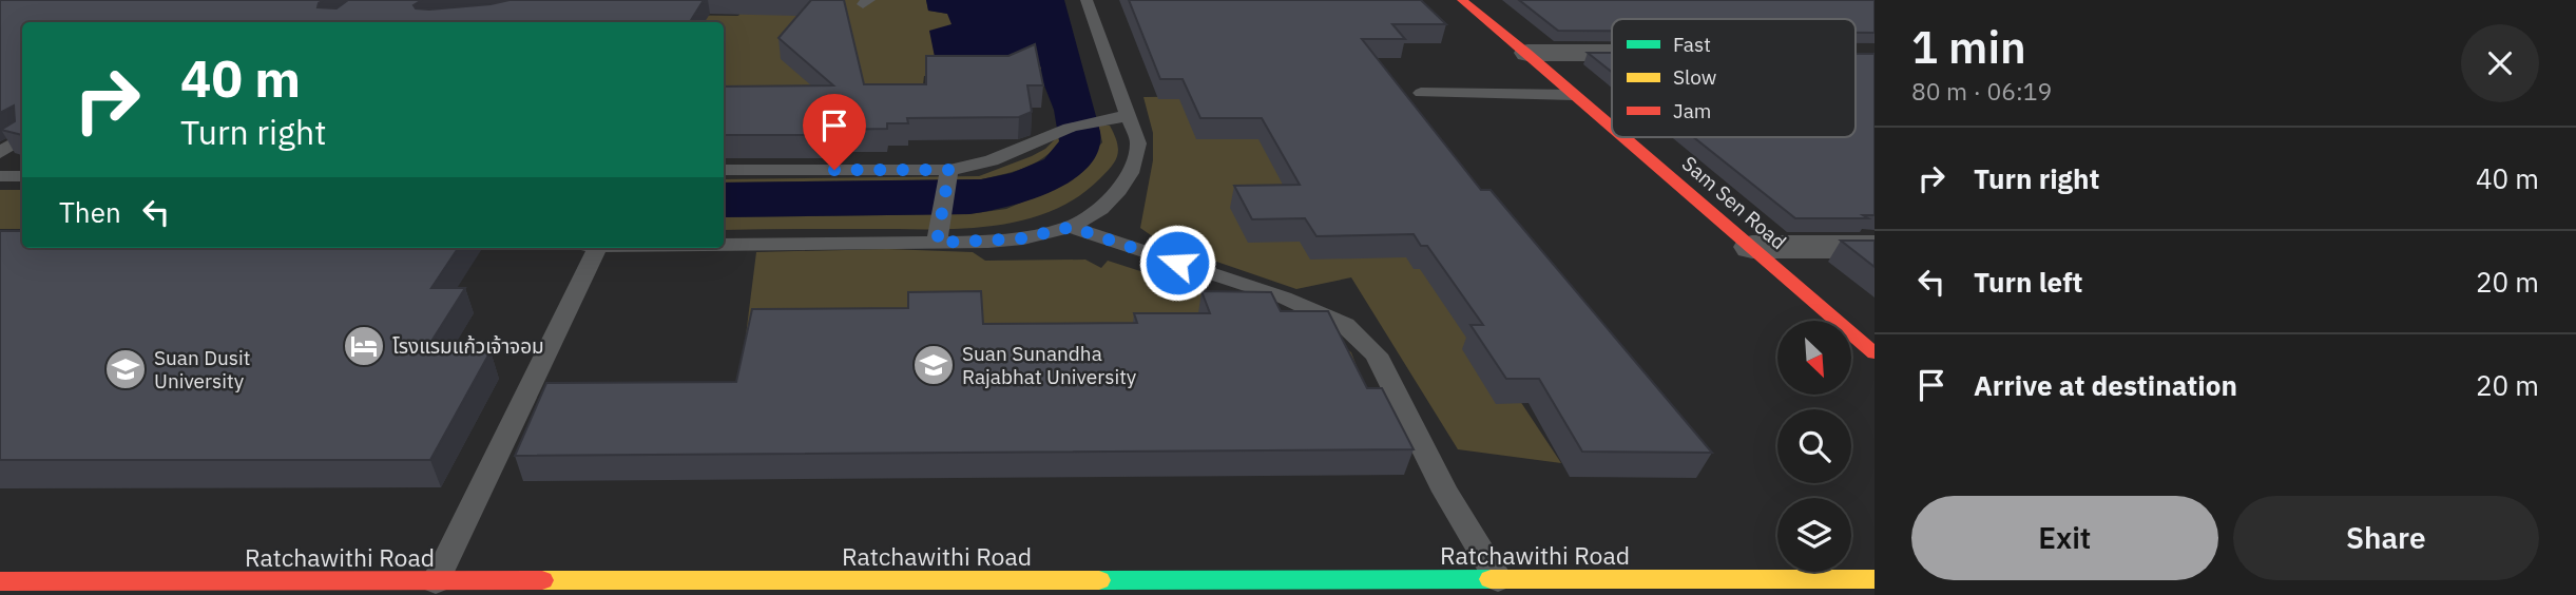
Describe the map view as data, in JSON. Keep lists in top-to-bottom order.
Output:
{
  "streets": {
    "main road": ["Sam Sen Road", "Ratchawithi Road"]
  },
  "places": {
    "hotel": ["โรงแรมแก้วเจ้าจอม"],
    "school or university": ["Suan Sunandha Rajabhat University", "Suan Dusit University"]
  },
  "legend": ["Fast", "Slow", "Jam"],
  "north": "bottom right",
  "page": {
    "heading": ["1 min", "80 m · 06:19"],
    "turn": ["40 m", "Turn right"],
    "list": [
      {
        "name": "Turn right",
        "value": "40 m"
      },
      {
        "name": "Turn left",
        "value": "20 m"
      },
      {
        "name": "Arrive at destination",
        "value": "20 m"
      }
    ],
    "then": "Then",
    "buttons": ["Exit", "Share"]
  }
}
